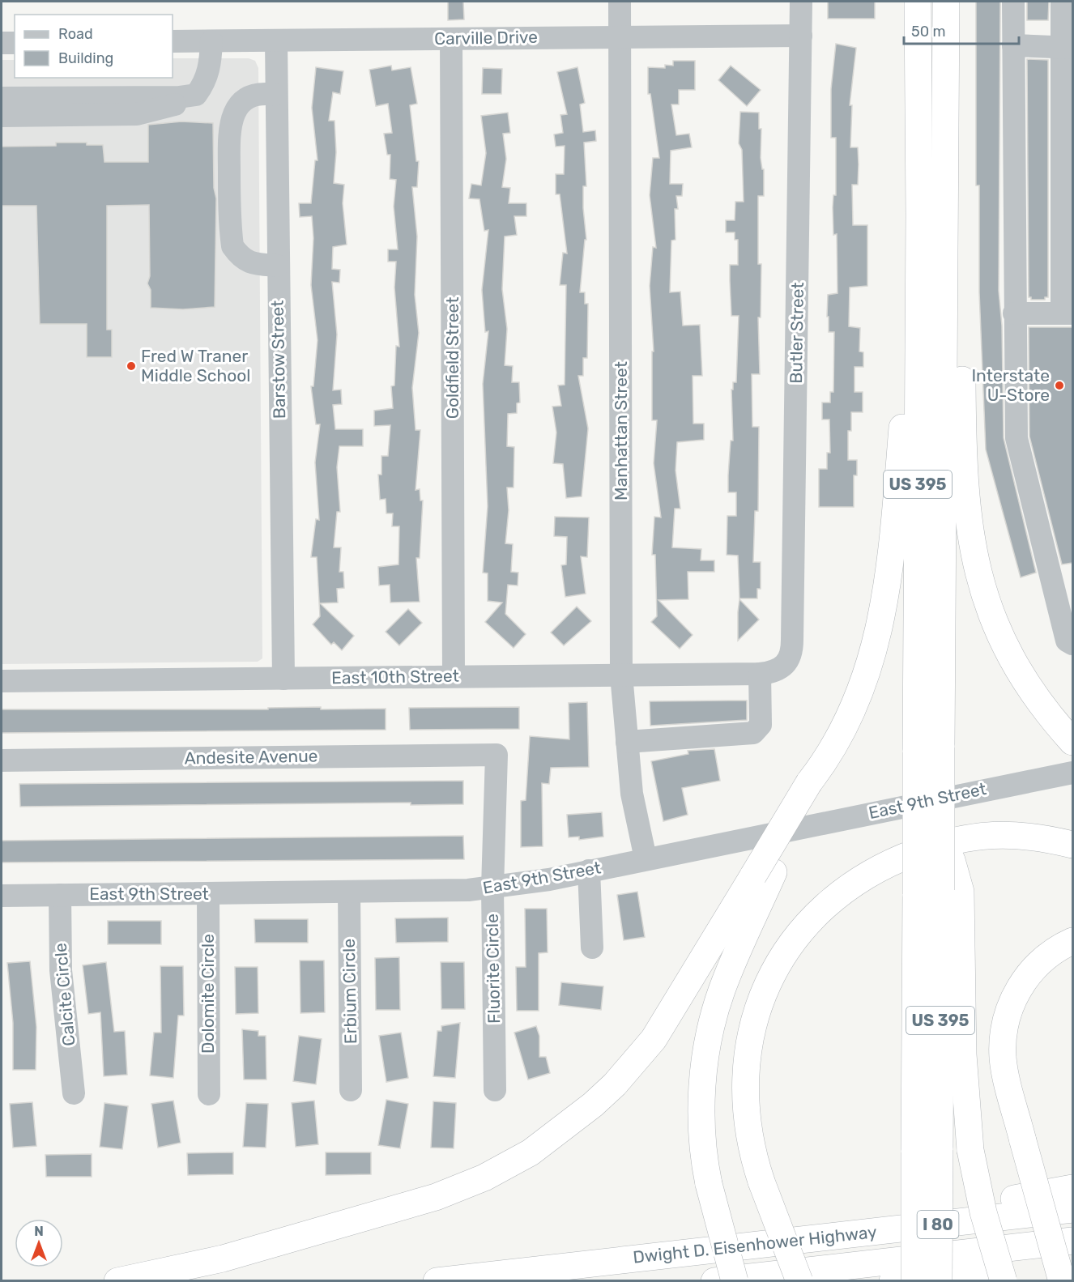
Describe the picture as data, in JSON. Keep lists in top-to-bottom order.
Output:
{
  "streets": {
    "highway": ["US 395", "I 80", "Dwight D. Eisenhower Highway"],
    "street": [
      "Carville Drive",
      "Butler Street",
      "Goldfield Street",
      "Barstow Street",
      "Manhattan Street",
      "East 10th Street",
      "Andesite Avenue",
      "East 9th Street",
      "Fluorite Circle",
      "Erbium Circle",
      "Dolomite Circle",
      "Calcite Circle"
    ]
  },
  "crossings": [
    ["Carville Drive", "Butler Street"],
    ["Carville Drive", "Goldfield Street"],
    ["Carville Drive", "Barstow Street"],
    ["Carville Drive", "Manhattan Street"],
    ["Butler Street", "East 10th Street"],
    ["Goldfield Street", "East 10th Street"],
    ["Barstow Street", "East 10th Street"],
    ["Manhattan Street", "East 10th Street"],
    ["Manhattan Street", "East 9th Street"],
    ["Andesite Avenue", "Fluorite Circle"],
    ["East 9th Street", "Fluorite Circle"],
    ["East 9th Street", "Erbium Circle"],
    ["East 9th Street", "Dolomite Circle"],
    ["East 9th Street", "Calcite Circle"]
  ],
  "places": ["Fred W Traner Middle School", "Interstate U-Store"],
  "legend": ["Road", "Building"],
  "scale_bar": "50 m",
  "north": "top"
}
